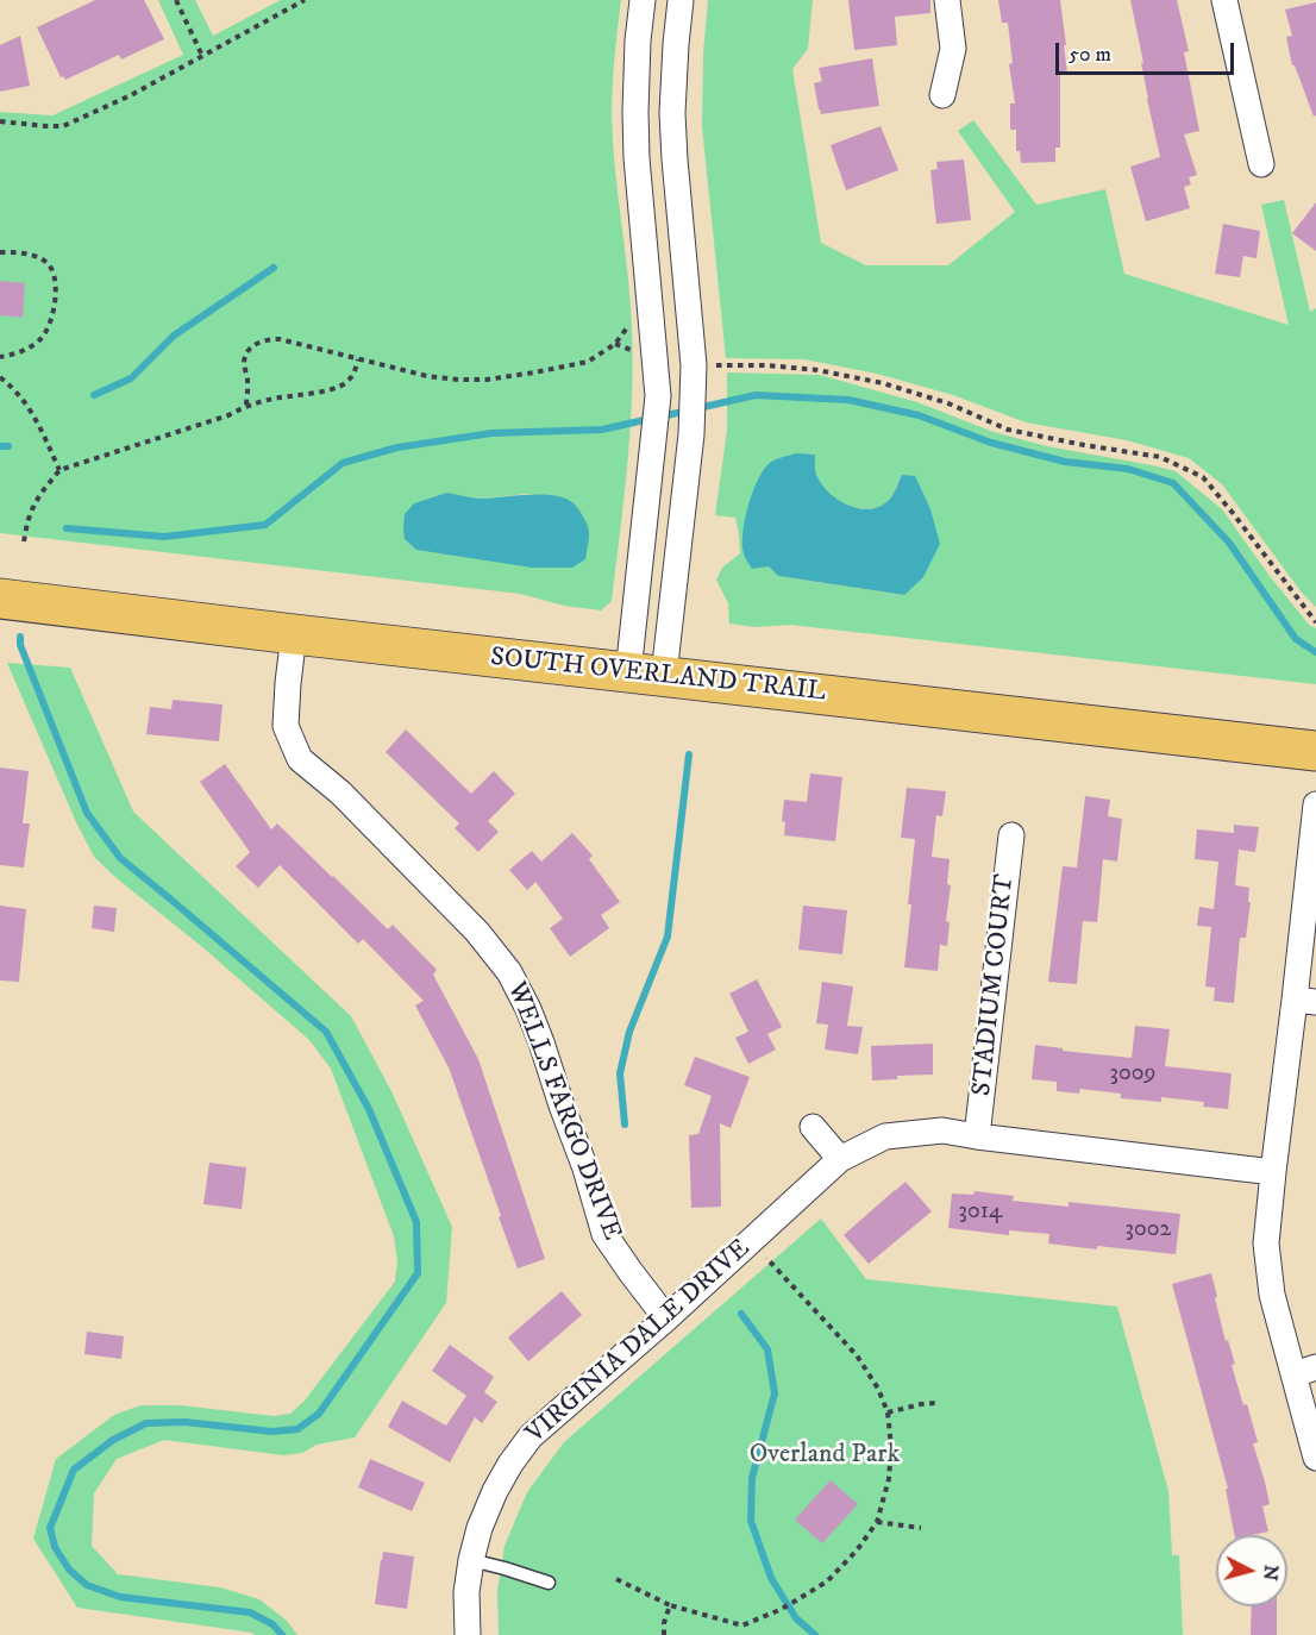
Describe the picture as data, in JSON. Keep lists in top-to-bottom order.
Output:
{
  "streets": {
    "main road": ["SOUTH OVERLAND TRAIL"],
    "street": ["STADIUM COURT", "WELLS FARGO DRIVE", "VIRGINIA DALE DRIVE"]
  },
  "crossings": [
    ["SOUTH OVERLAND TRAIL", "WELLS FARGO DRIVE"],
    ["STADIUM COURT", "VIRGINIA DALE DRIVE"],
    ["WELLS FARGO DRIVE", "VIRGINIA DALE DRIVE"]
  ],
  "parks": ["Overland Park"],
  "house_numbers": ["3009", "3014", "3002"],
  "scale_bar": "50 m",
  "north": "right"
}
